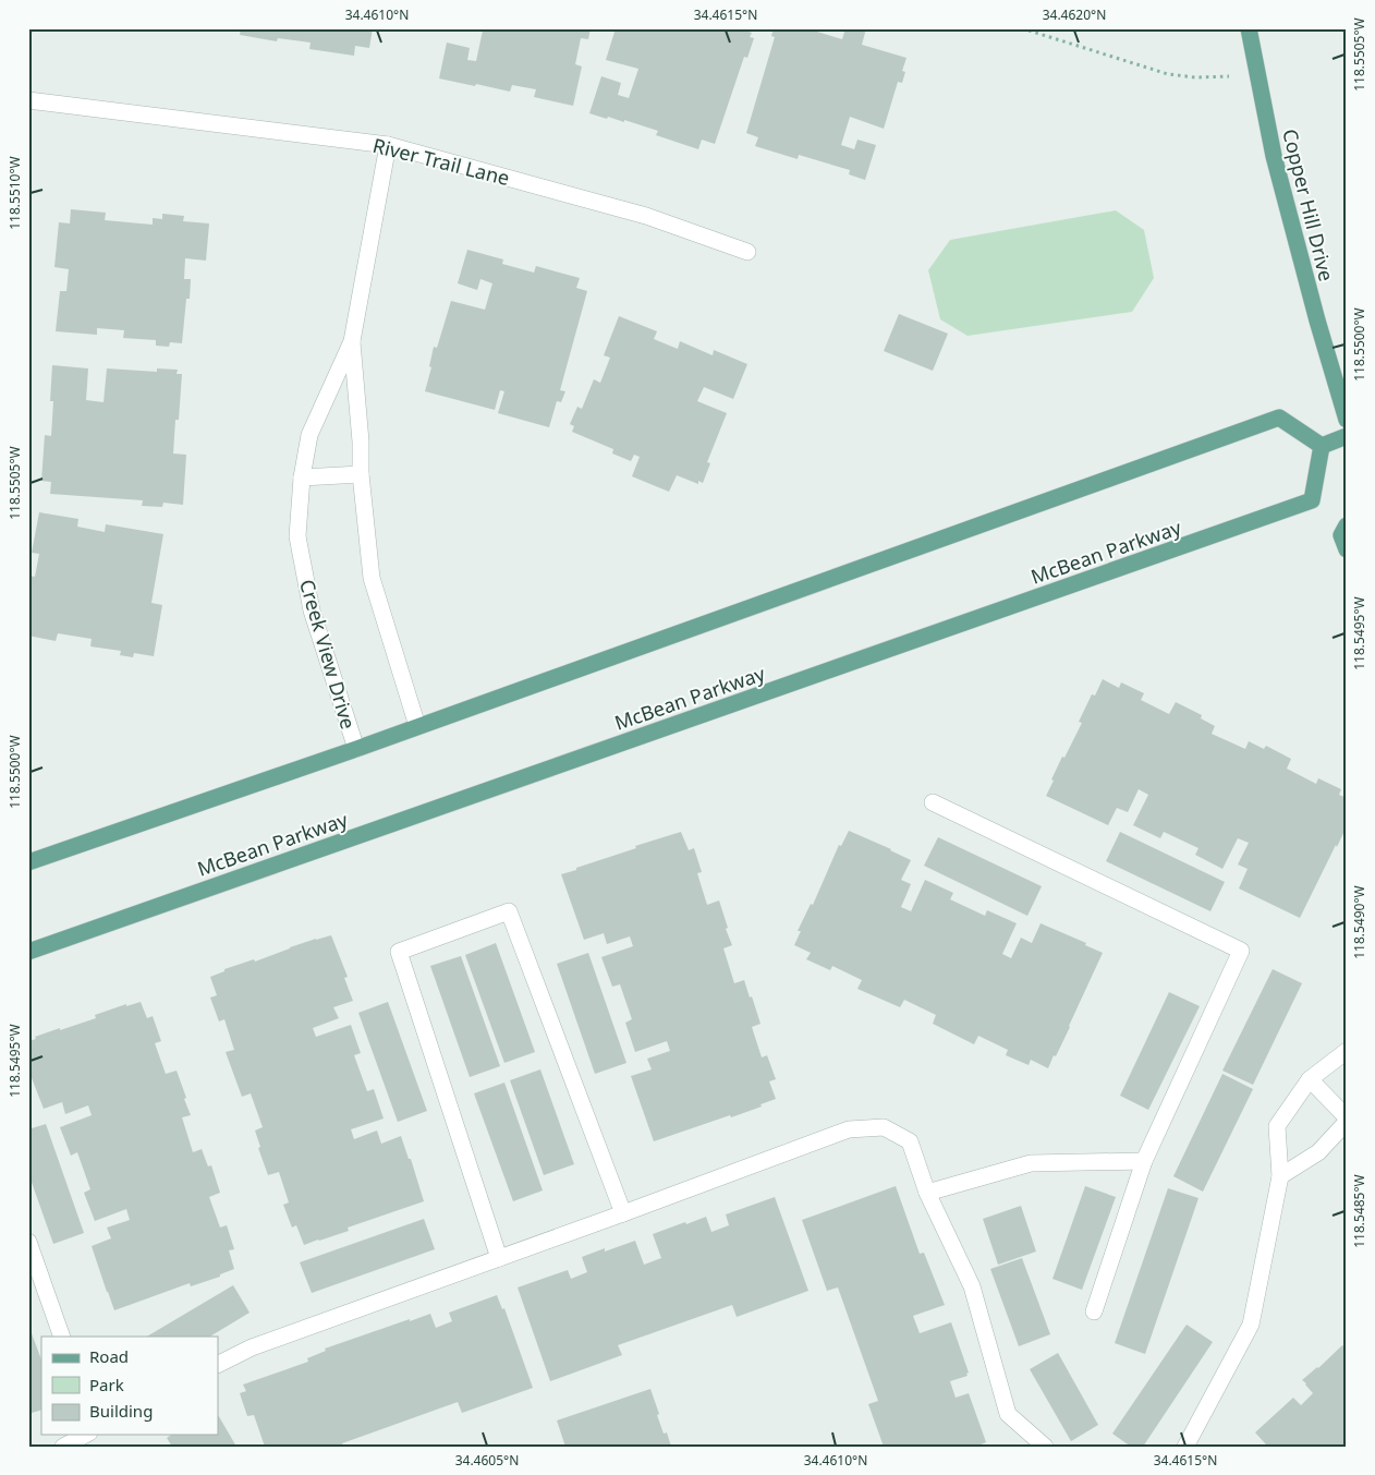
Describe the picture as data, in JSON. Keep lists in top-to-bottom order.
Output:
{
  "streets": {
    "main road": ["Copper Hill Drive", "McBean Parkway"],
    "street": ["River Trail Lane", "Creek View Drive"]
  },
  "crossings": [
    ["River Trail Lane", "Creek View Drive"]
  ],
  "legend": ["Road", "Park", "Building"],
  "coordinates": [
    "34.4610°N",
    "34.4615°N",
    "34.4620°N",
    "118.5505°W",
    "118.5510°W",
    "118.5500°W",
    "118.5495°W",
    "118.5490°W",
    "118.5485°W",
    "34.4605°N"
  ]
}
